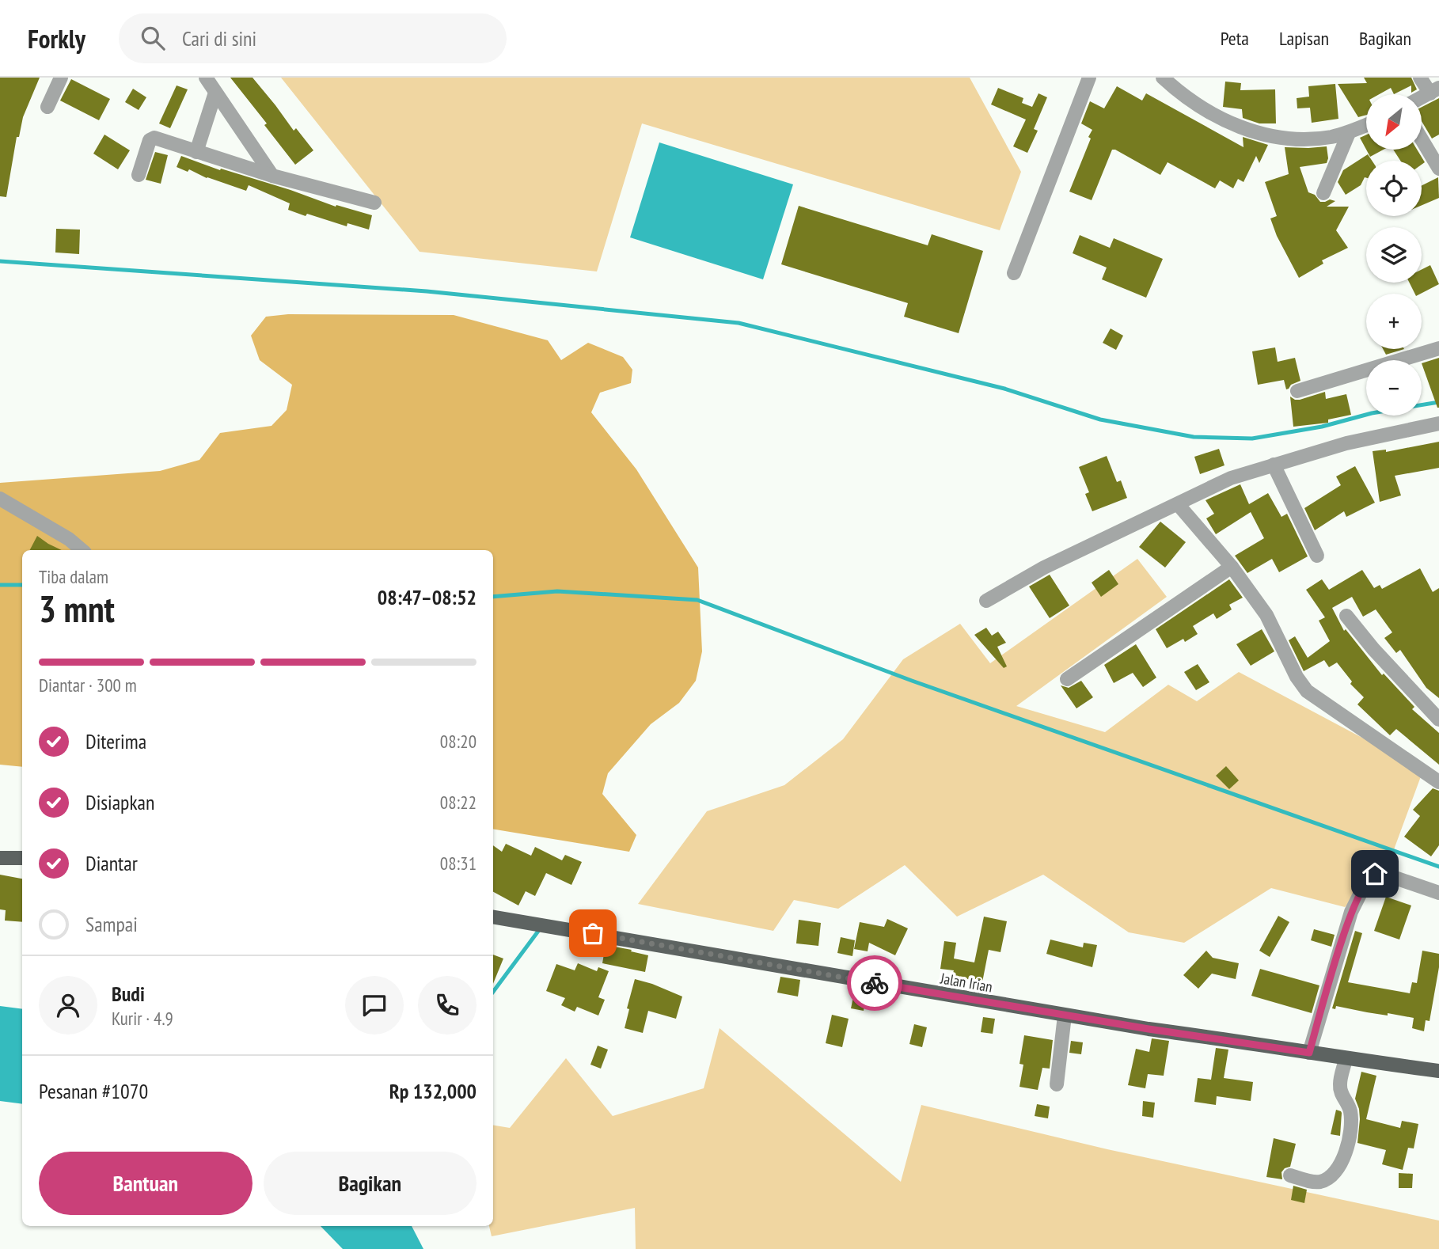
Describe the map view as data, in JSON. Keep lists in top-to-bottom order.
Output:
{
  "streets": {
    "main road": ["Jalan Irian"]
  },
  "north": "bottom left",
  "page": {
    "header": "Forkly",
    "search": "Cari di sini",
    "nav": ["Peta", "Lapisan", "Bagikan"],
    "map_buttons": ["+", "−"],
    "heading": ["3 mnt", "Tiba dalam", "08:47–08:52"],
    "panel": [
      "Budi",
      "Kurir · 4.9",
      "Pesanan #1070",
      "Rp 132,000"
    ],
    "bar": "Diantar · 300 m",
    "list": [
      ["Diterima", "08:20"],
      ["Disiapkan", "08:22"],
      ["Diantar", "08:31"],
      "Sampai"
    ],
    "buttons": ["Bantuan", "Bagikan"]
  }
}
